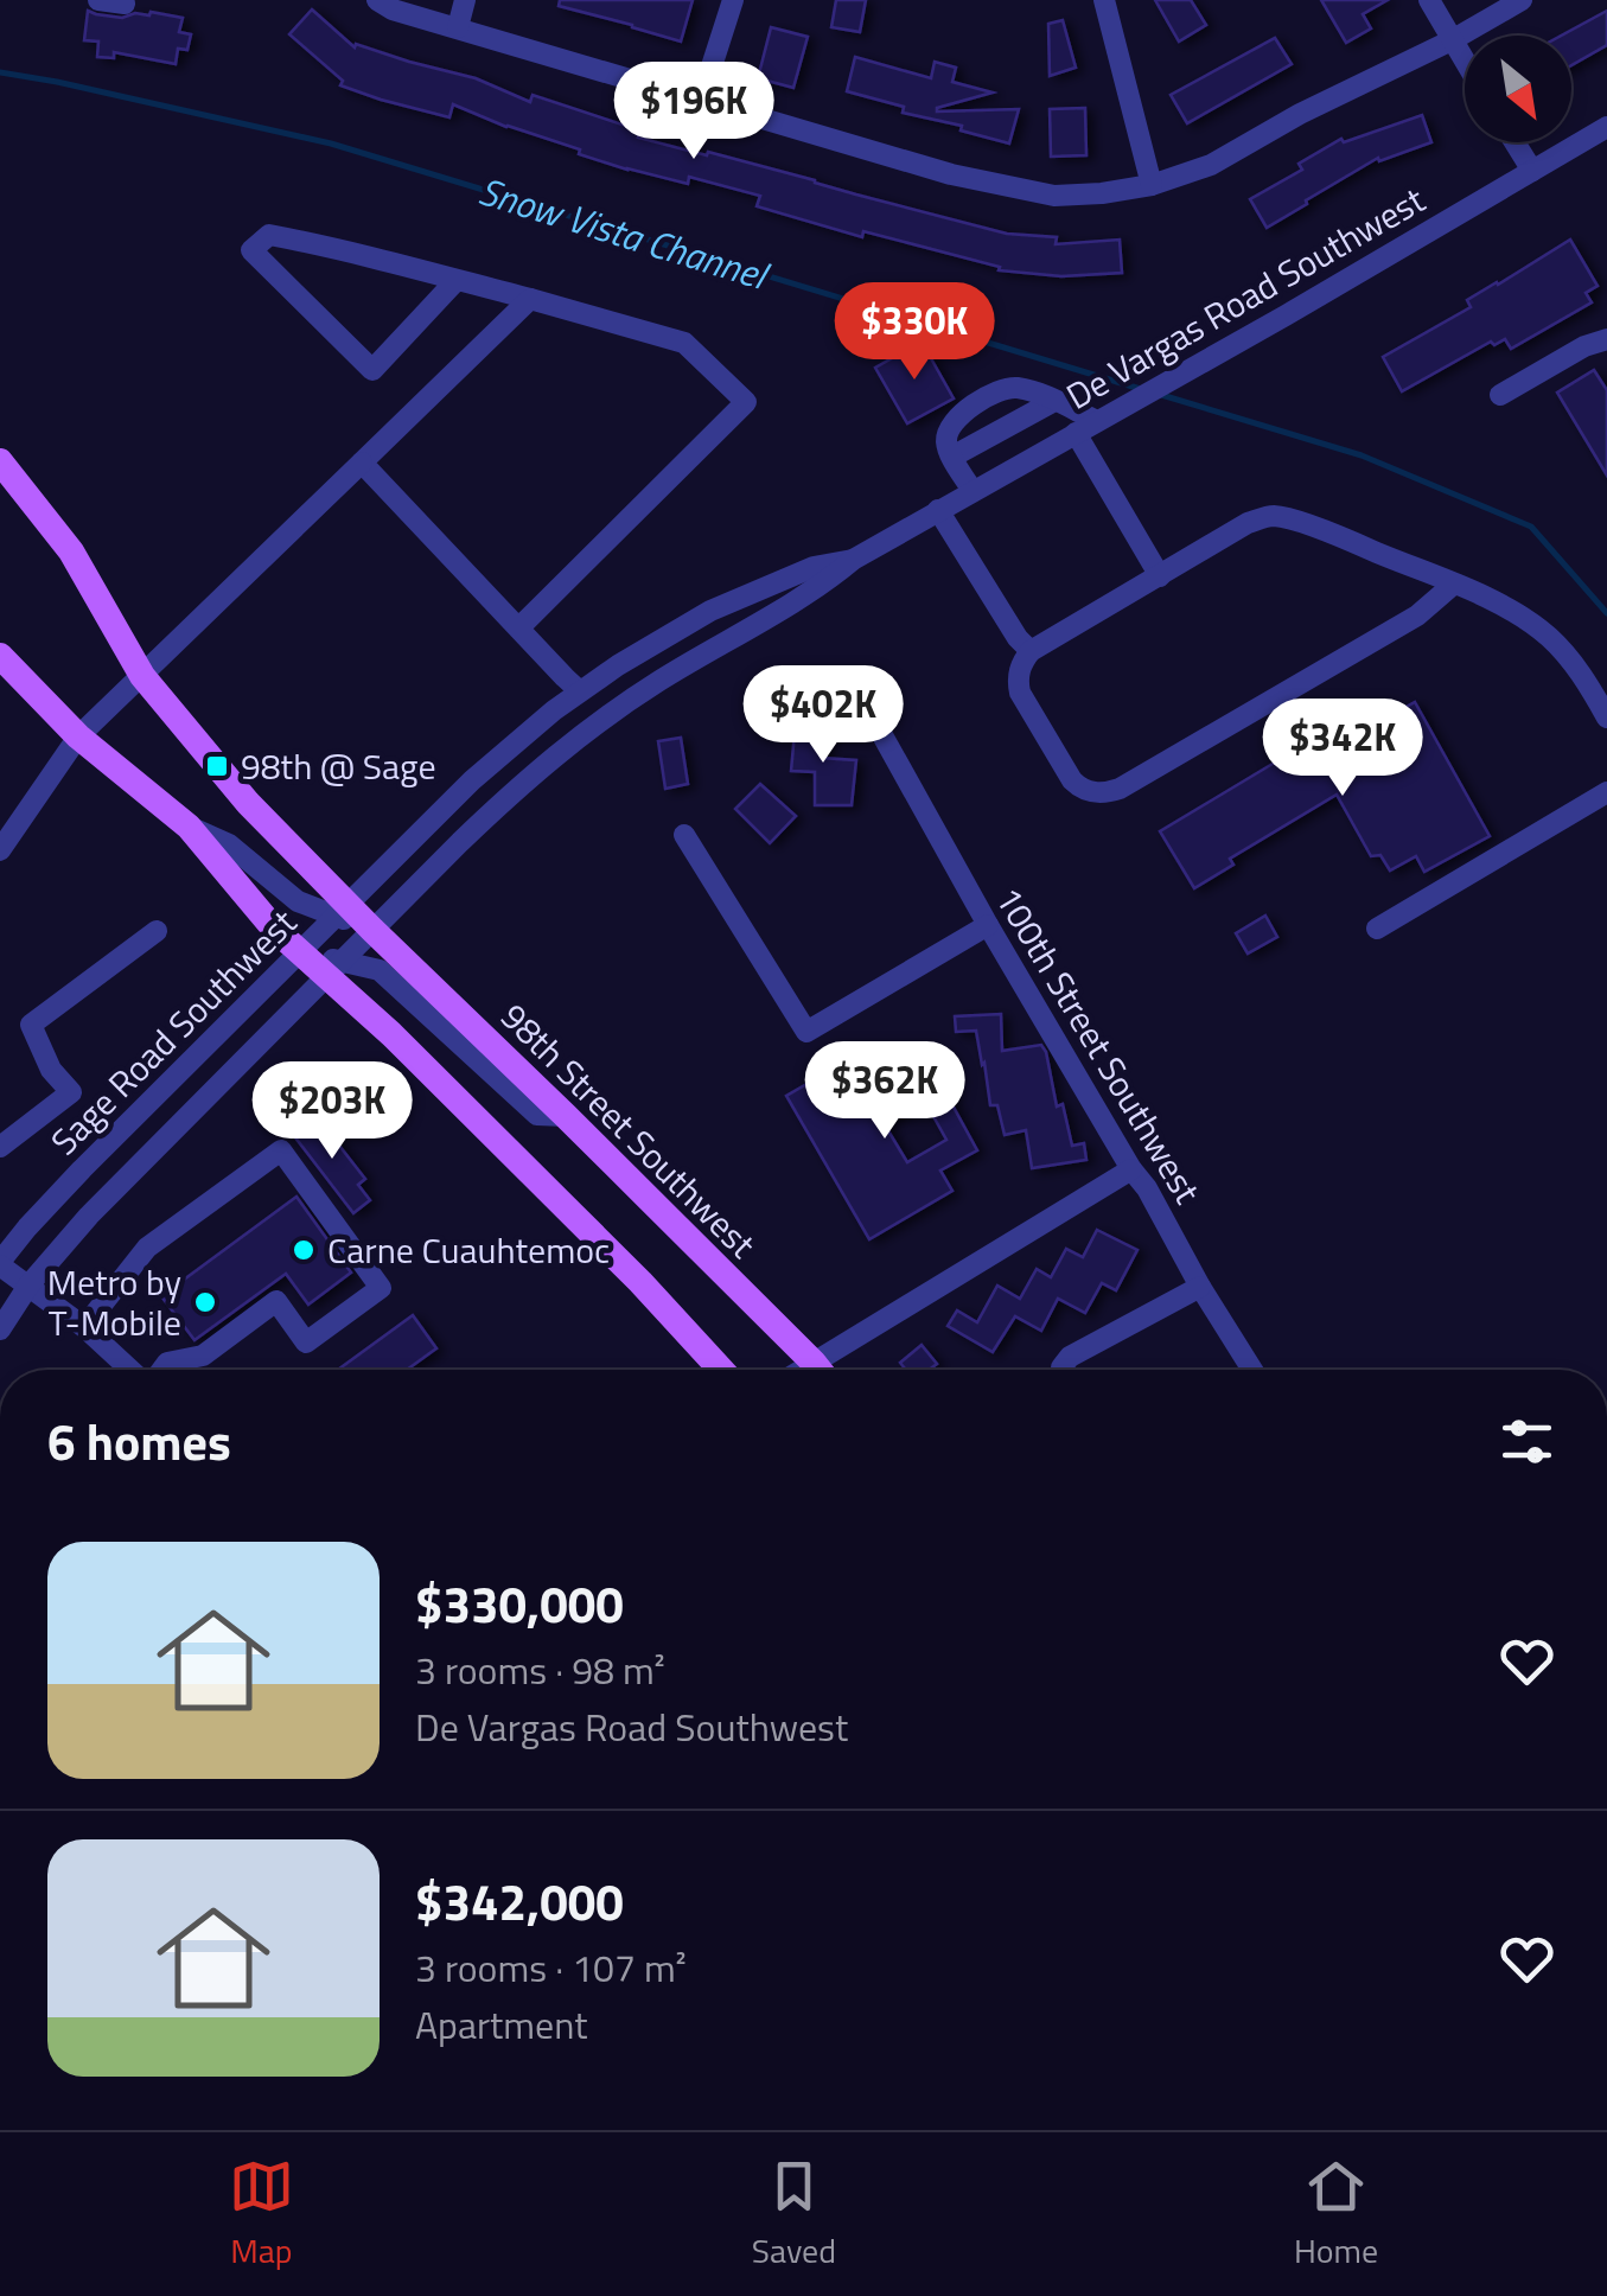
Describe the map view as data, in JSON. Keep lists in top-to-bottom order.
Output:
{
  "streets": {
    "main road": ["98th Street Southwest"],
    "street": ["De Vargas Road Southwest", "Sage Road Southwest", "100th Street Southwest"]
  },
  "crossings": [
    ["De Vargas Road Southwest", "Sage Road Southwest"],
    ["De Vargas Road Southwest", "98th Street Southwest"],
    ["Sage Road Southwest", "98th Street Southwest"]
  ],
  "water": ["Snow Vista Channel"],
  "places": {
    "transit": ["98th @ Sage"],
    "other": ["Carne Cuauhtemoc", "Metro by T-Mobile"]
  },
  "north": "bottom right",
  "page": {
    "price": [
      "$196K",
      "$330K",
      "$402K",
      "$342K",
      "$362K",
      "$203K"
    ],
    "heading": "6 homes",
    "list": [
      {
        "name": "$330,000",
        "note": "3 rooms · 98 m² · De Vargas Road Southwest"
      },
      {
        "name": "$342,000",
        "note": "3 rooms · 107 m² · Apartment"
      }
    ],
    "tabs": ["Map", "Saved", "Home"]
  }
}
